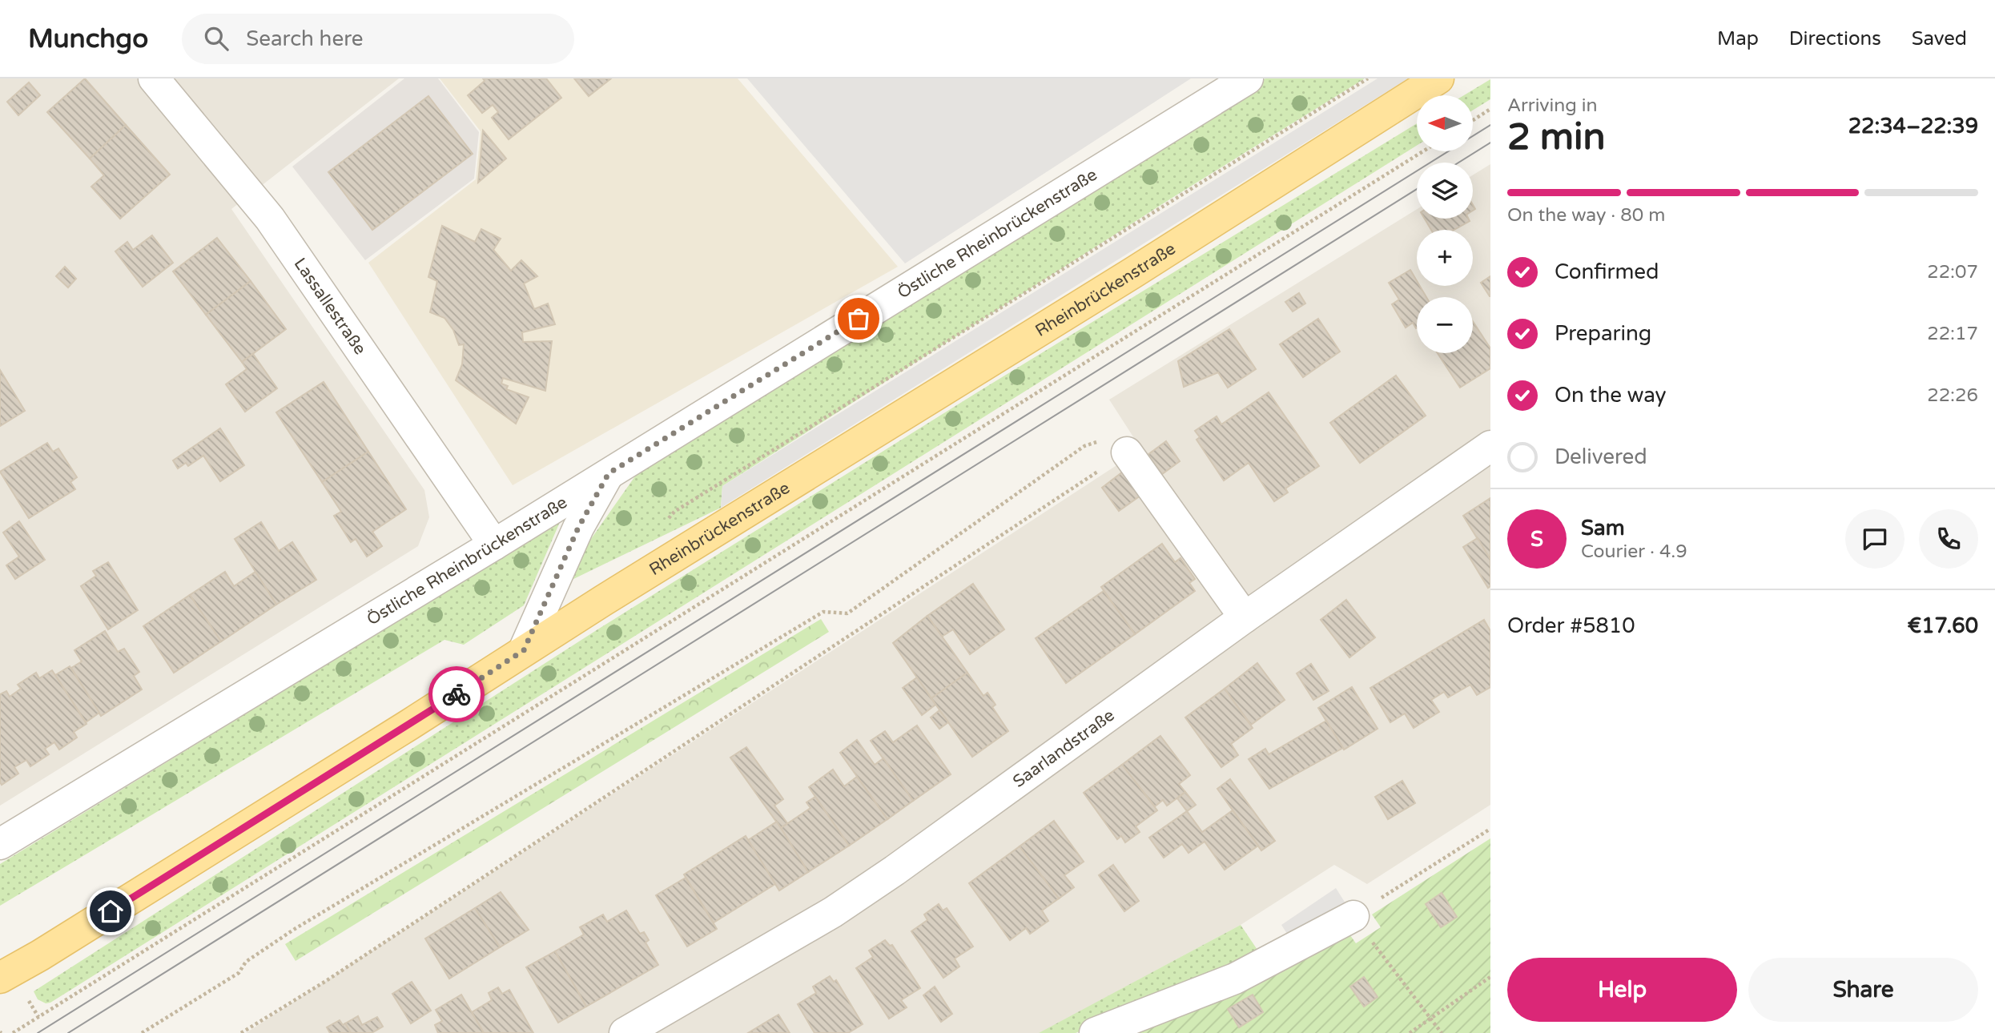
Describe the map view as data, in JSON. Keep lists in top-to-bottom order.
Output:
{
  "streets": {
    "main road": ["Rheinbrückenstraße"],
    "street": ["Östliche Rheinbrückenstraße", "Lassallestraße", "Saarlandstraße"]
  },
  "crossings": [
    ["Östliche Rheinbrückenstraße", "Lassallestraße"]
  ],
  "north": "left",
  "page": {
    "header": "Munchgo",
    "search": "Search here",
    "nav": ["Map", "Directions", "Saved"],
    "heading": ["2 min", "Arriving in", "22:34–22:39"],
    "panel": [
      "Sam",
      "Courier · 4.9",
      "Order #5810",
      "€17.60"
    ],
    "map_buttons": ["+", "−"],
    "bar": "On the way · 80 m",
    "list": [
      ["Confirmed", "22:07"],
      ["Preparing", "22:17"],
      ["On the way", "22:26"],
      "Delivered"
    ],
    "round": "S",
    "buttons": ["Help", "Share"]
  }
}
